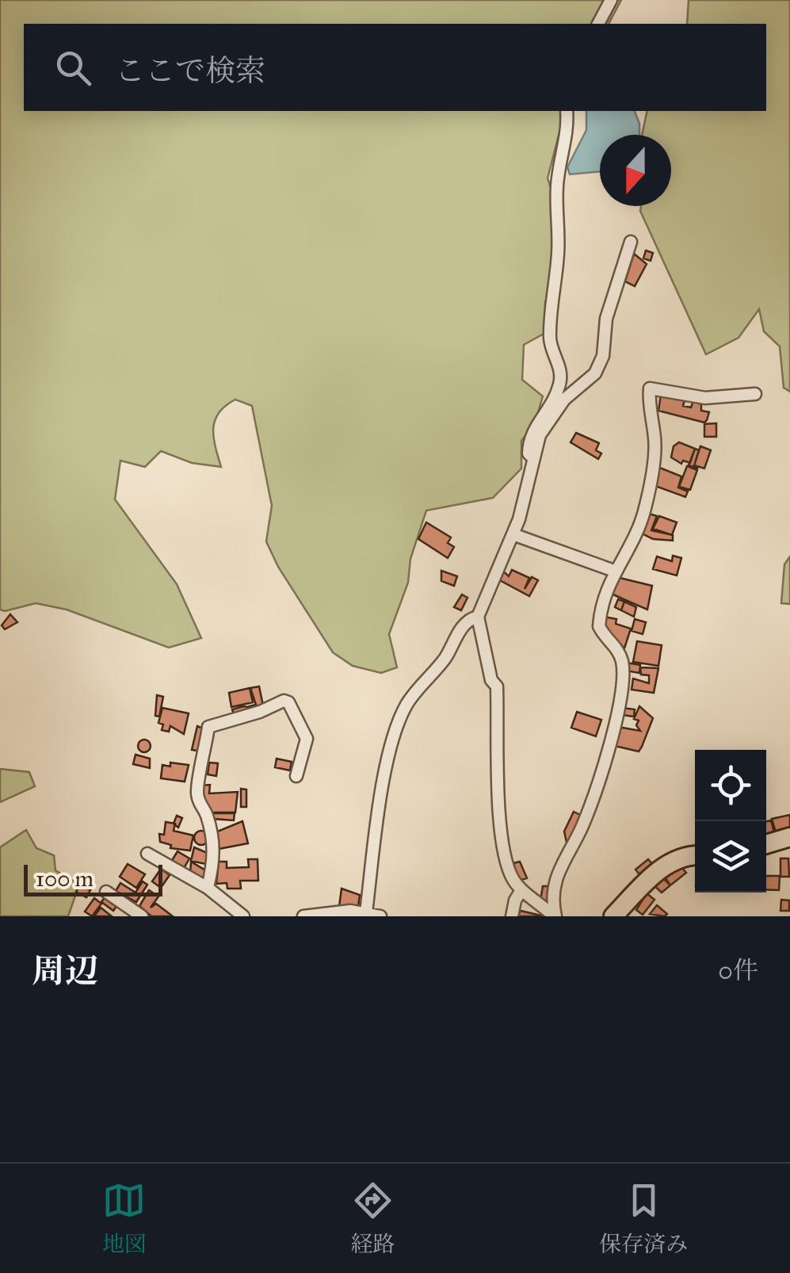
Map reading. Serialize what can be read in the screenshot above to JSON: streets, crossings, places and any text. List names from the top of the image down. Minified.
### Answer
{"scale_bar":"100 m","north":"bottom","page":{"search":"ここで検索","scale":"100 m","heading":["周辺","0件"],"nav":["地図","経路","保存済み"]}}
